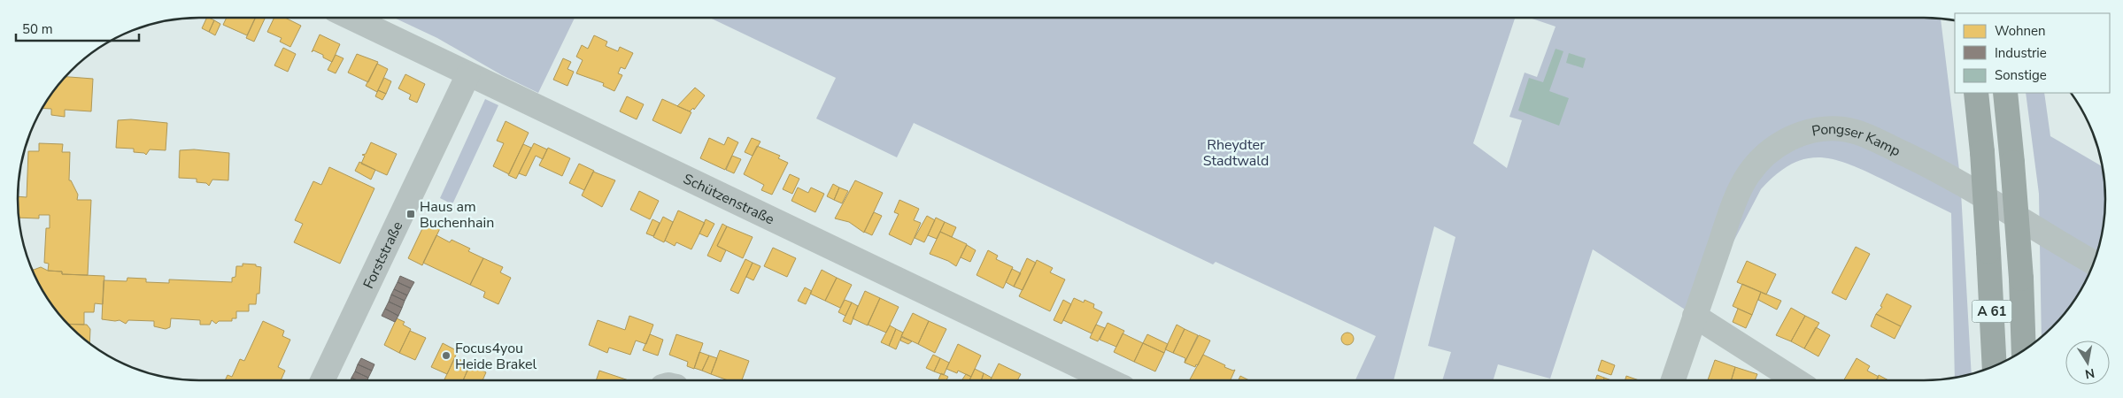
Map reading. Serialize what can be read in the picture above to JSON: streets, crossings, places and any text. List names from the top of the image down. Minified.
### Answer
{"streets":{"highway":["A 61"],"street":["Pongser Kamp","Schützenstraße","Forststraße"]},"crossings":[["Schützenstraße","Forststraße"]],"parks":["Rheydter Stadtwald"],"places":{"transit":["Haus am Buchenhain"],"other":["Focus4you Heide Brakel"]},"legend":["Wohnen","Industrie","Sonstige"],"scale_bar":"50 m","north":"bottom"}
